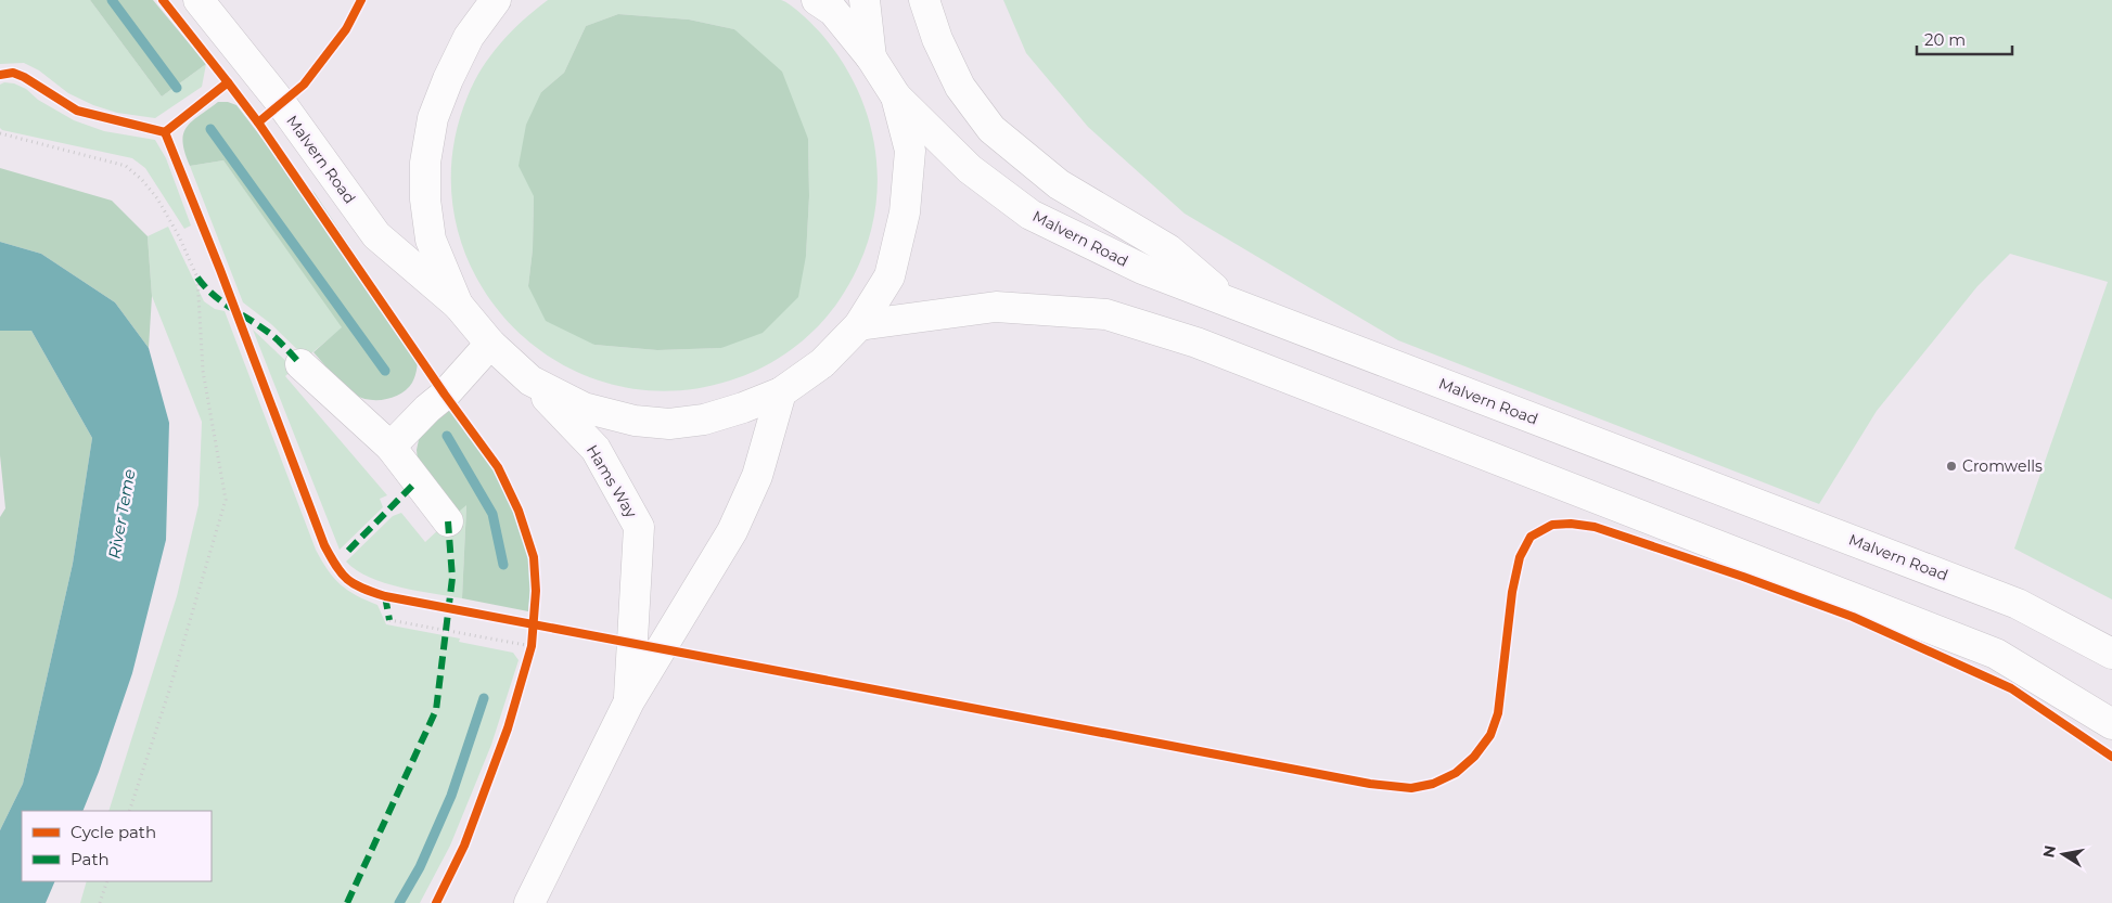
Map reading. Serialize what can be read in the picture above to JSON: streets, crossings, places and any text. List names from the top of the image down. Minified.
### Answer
{"streets":{"main road":["Malvern Road","Hams Way"]},"water":["River Teme"],"places":["Cromwells"],"legend":["Cycle path","Path"],"scale_bar":"20 m","north":"left"}
